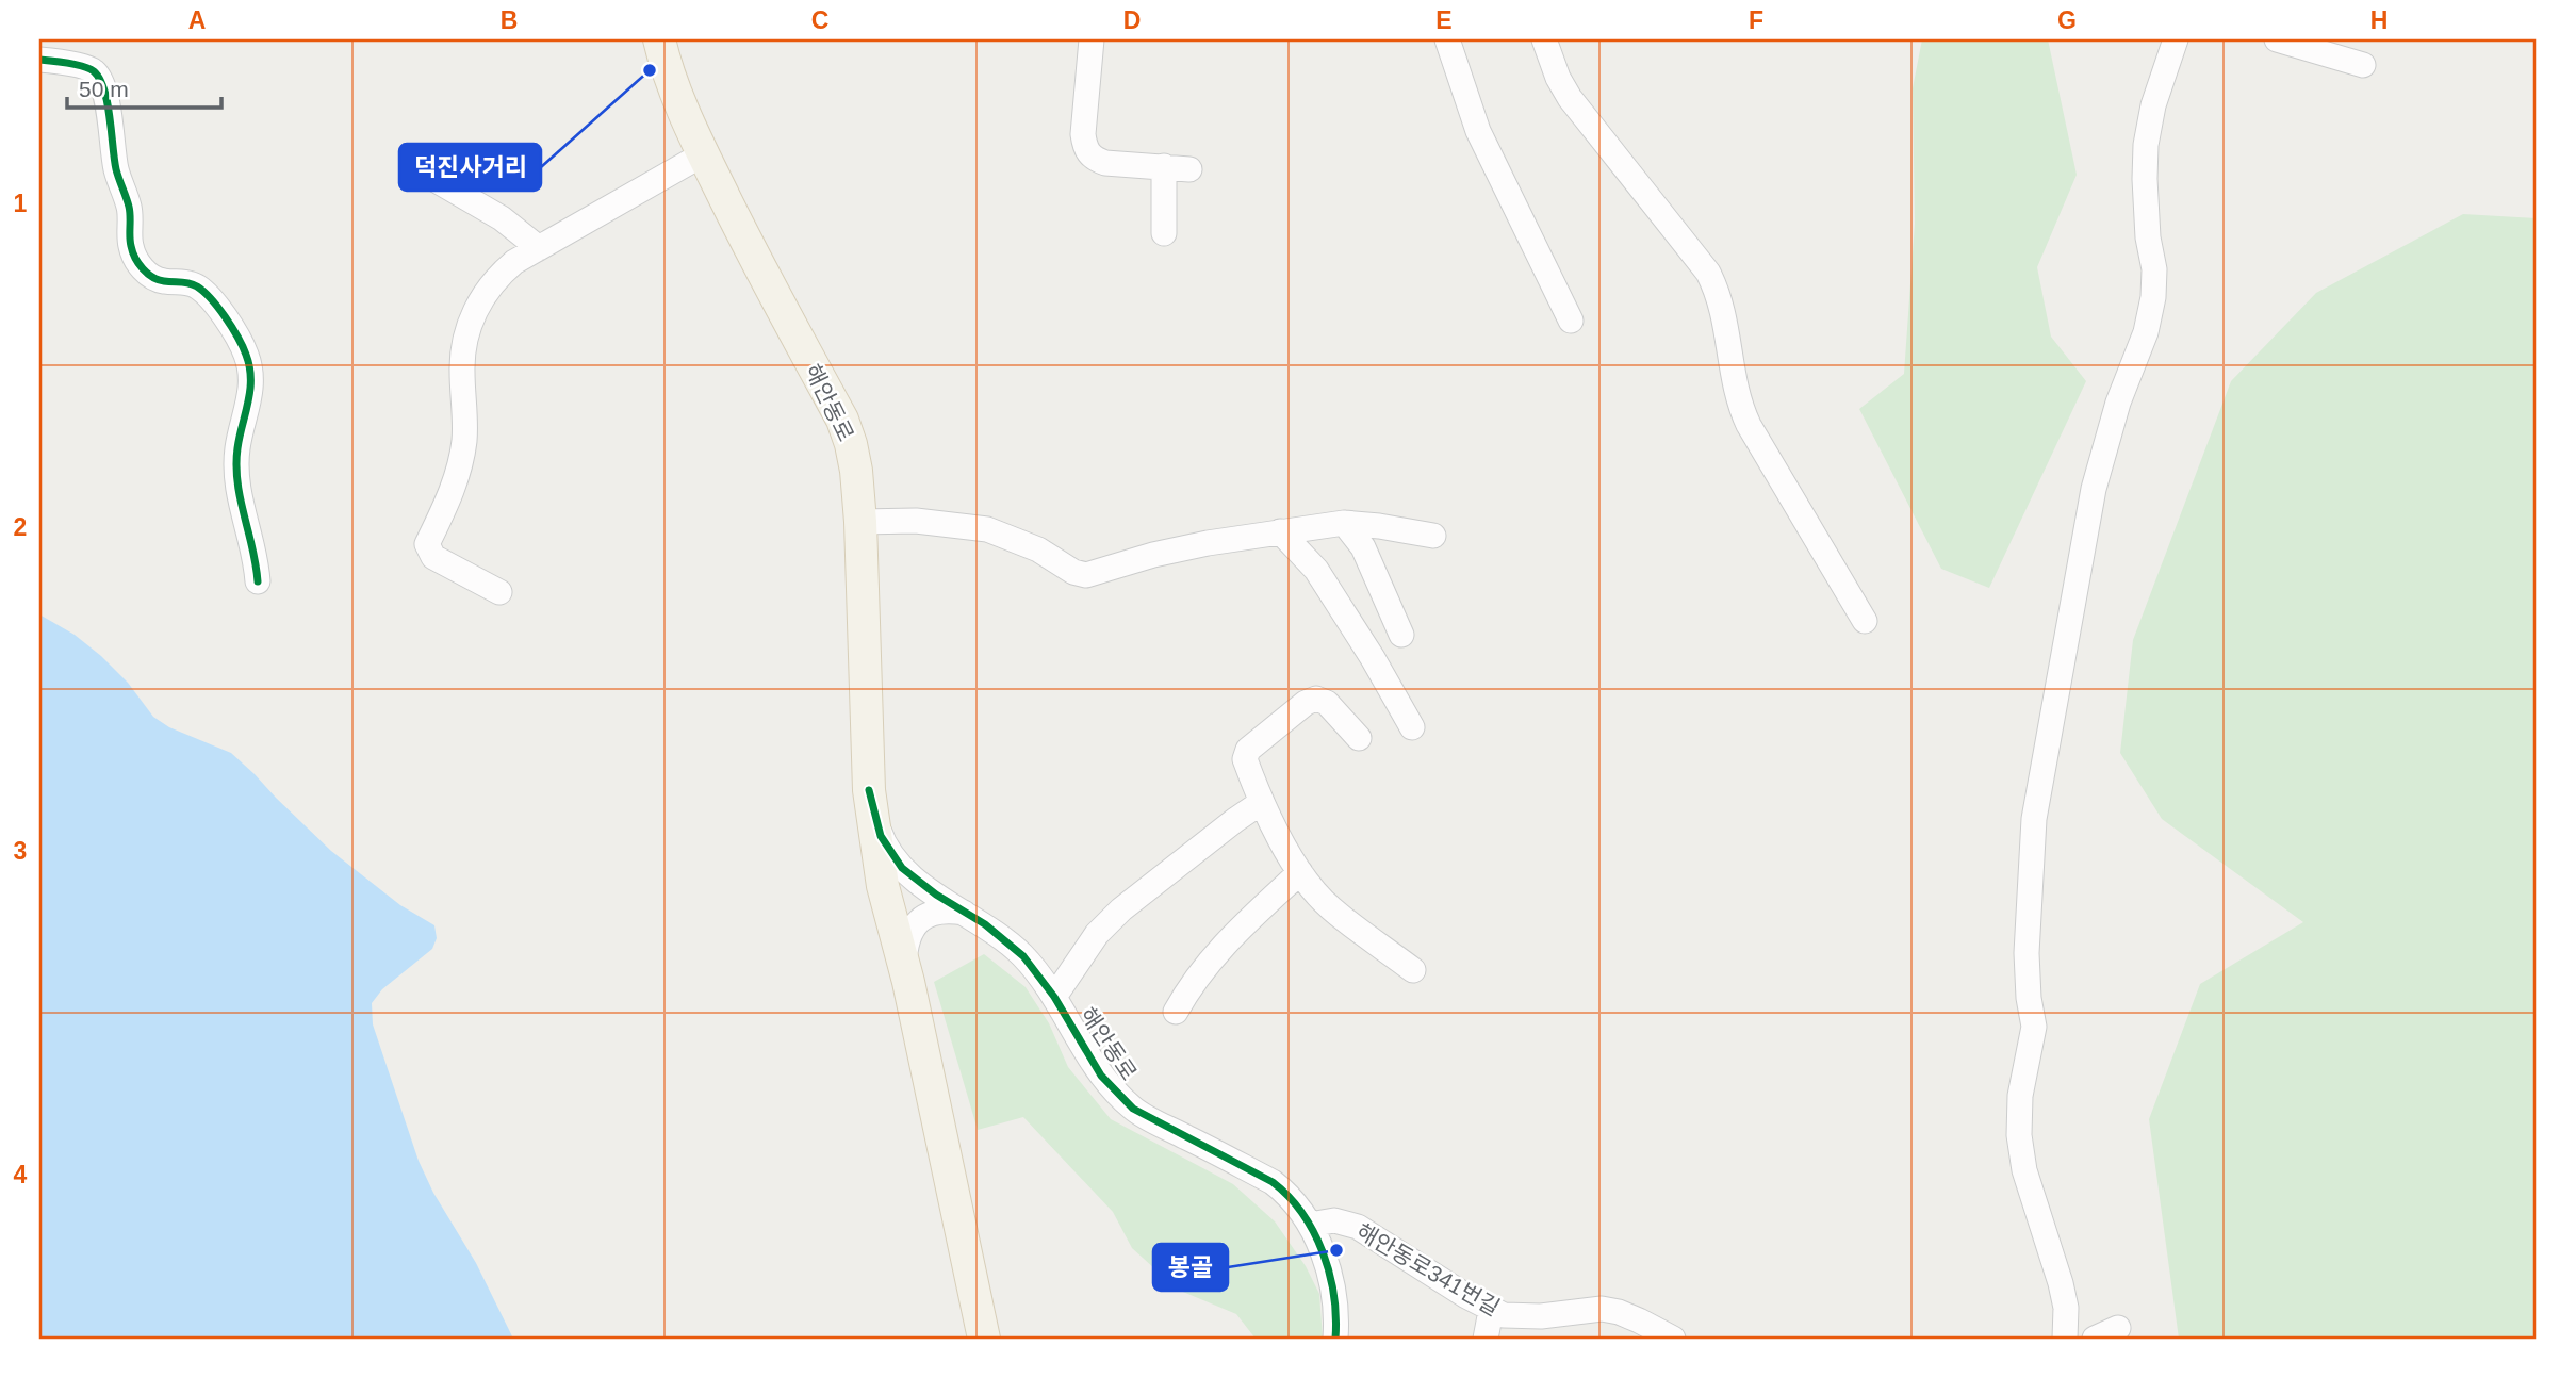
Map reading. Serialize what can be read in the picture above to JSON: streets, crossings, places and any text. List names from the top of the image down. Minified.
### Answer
{"streets":{"main road":["해안동로"],"street":["해안동로341번길"]},"crossings":[["해안동로","해안동로341번길"]],"places":["덕진사거리","봉골"],"scale_bar":"50 m","grid":{"columns":["A","B","C","D","E","F","G","H"],"rows":["1","2","3","4"]}}
